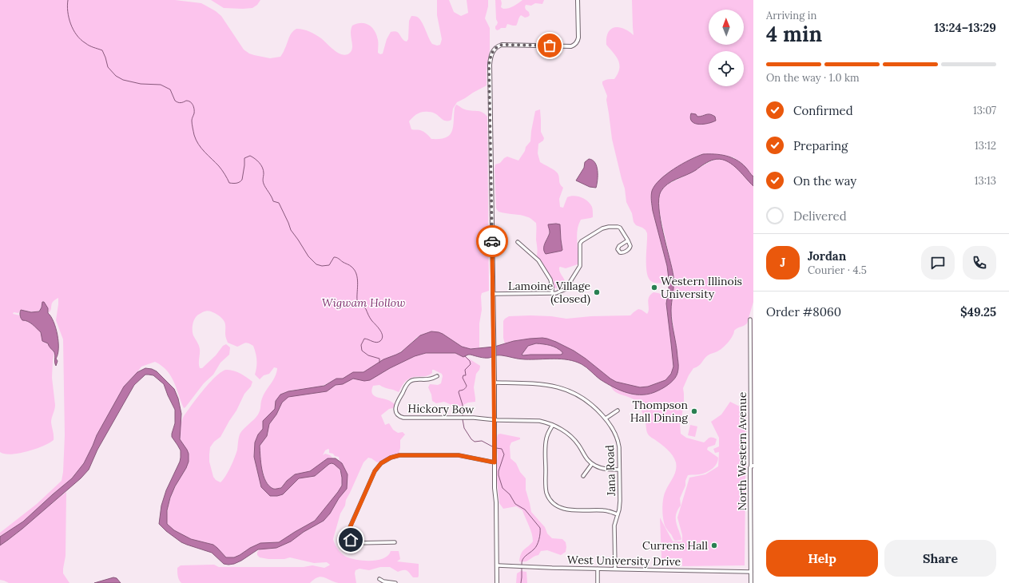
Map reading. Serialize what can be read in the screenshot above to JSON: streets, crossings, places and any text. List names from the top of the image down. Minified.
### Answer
{"streets":{"street":["Hickory Bow","North Western Avenue","Jana Road","West University Drive"]},"crossings":[["North Western Avenue","West University Drive"],["Jana Road","West University Drive"]],"parks":["Wigwam Hollow"],"places":["Western Illinois University","Lamoine Village (closed)","Thompson Hall Dining","Currens Hall"],"north":"top","page":{"heading":["4 min","Arriving in","13:24–13:29"],"panel":["Jordan","Courier · 4.5","Order #8060","$49.25"],"bar":"On the way · 1.0 km","list":[["Confirmed","13:07"],["Preparing","13:12"],["On the way","13:13"],"Delivered"],"round":"J","buttons":["Help","Share"]}}
